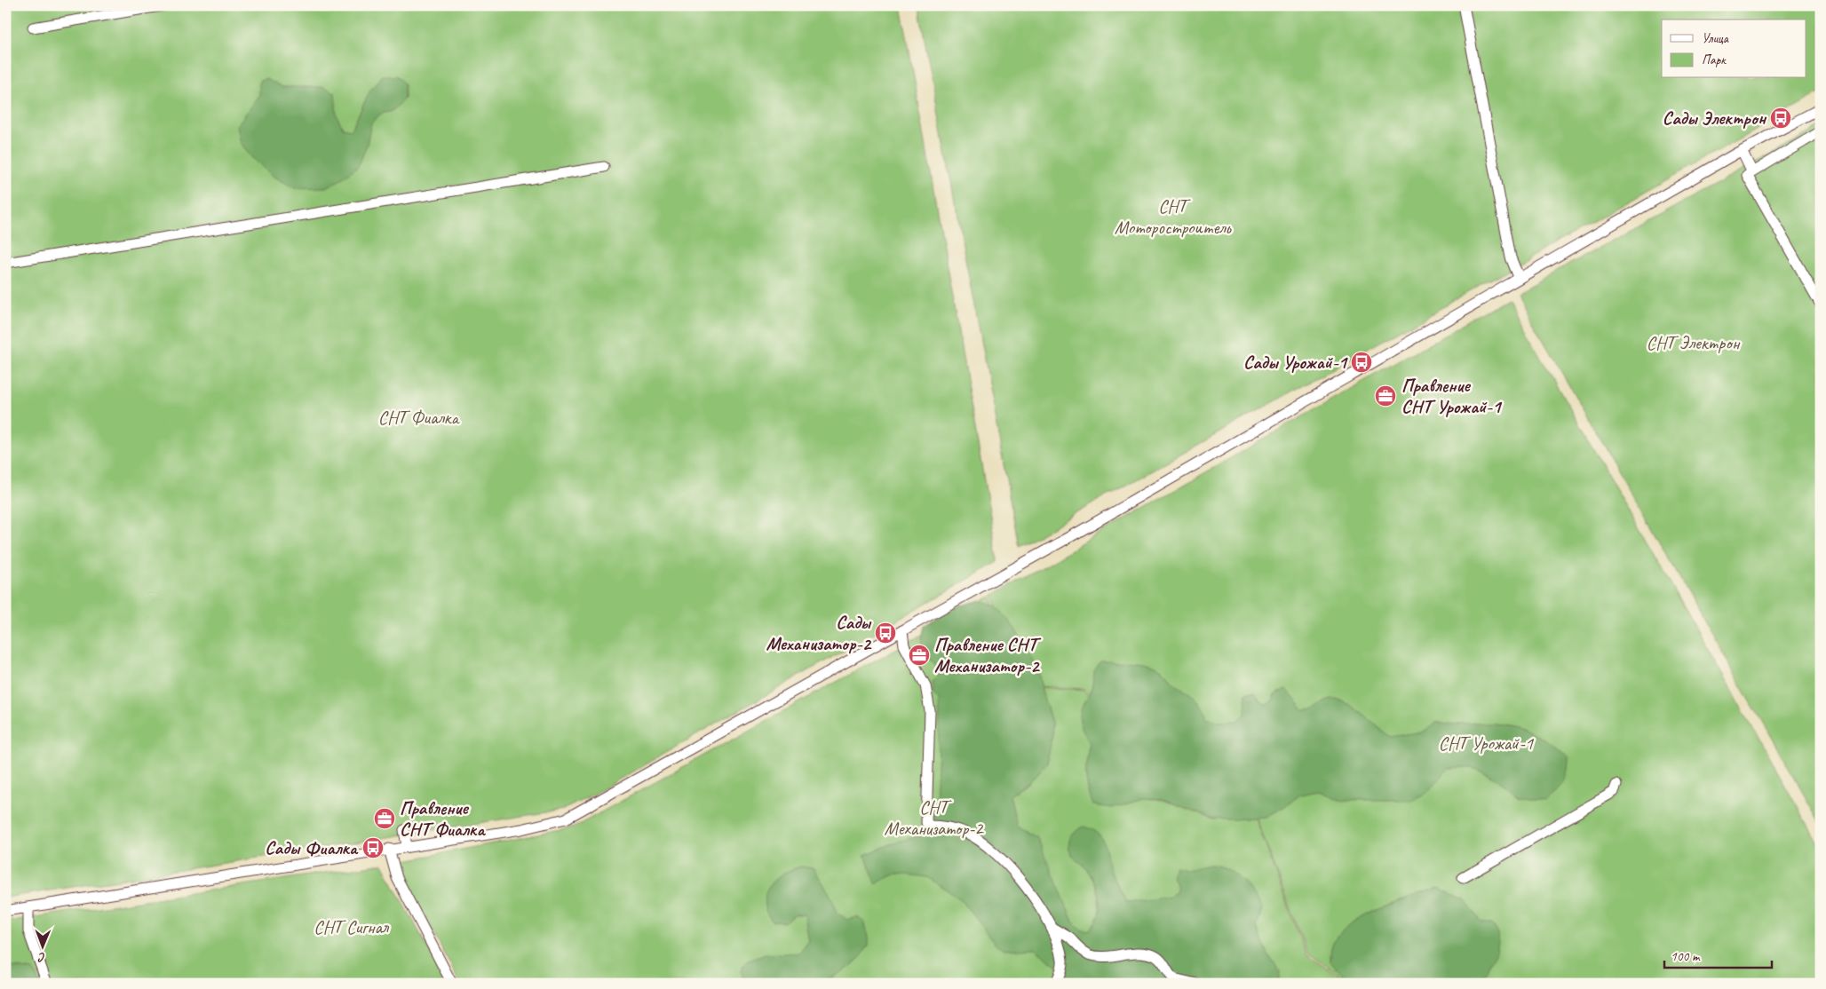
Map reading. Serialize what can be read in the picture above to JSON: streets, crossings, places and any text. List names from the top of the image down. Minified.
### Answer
{"parks":["СНТ Моторостроитель","СНТ Электрон","СНТ Фиалка","СНТ Урожай-1","СНТ Механизатор-2","СНТ Сигнал"],"places":{"bus stop":["Сады Электрон","Сады Урожай-1","Сады Механизатор-2","Сады Фиалка"],"office":["Правление СНТ Урожай-1","Правление СНТ Механизатор-2","Правление СНТ Фиалка"]},"legend":["Улица","Парк"],"scale_bar":"100 m","north":"bottom"}
